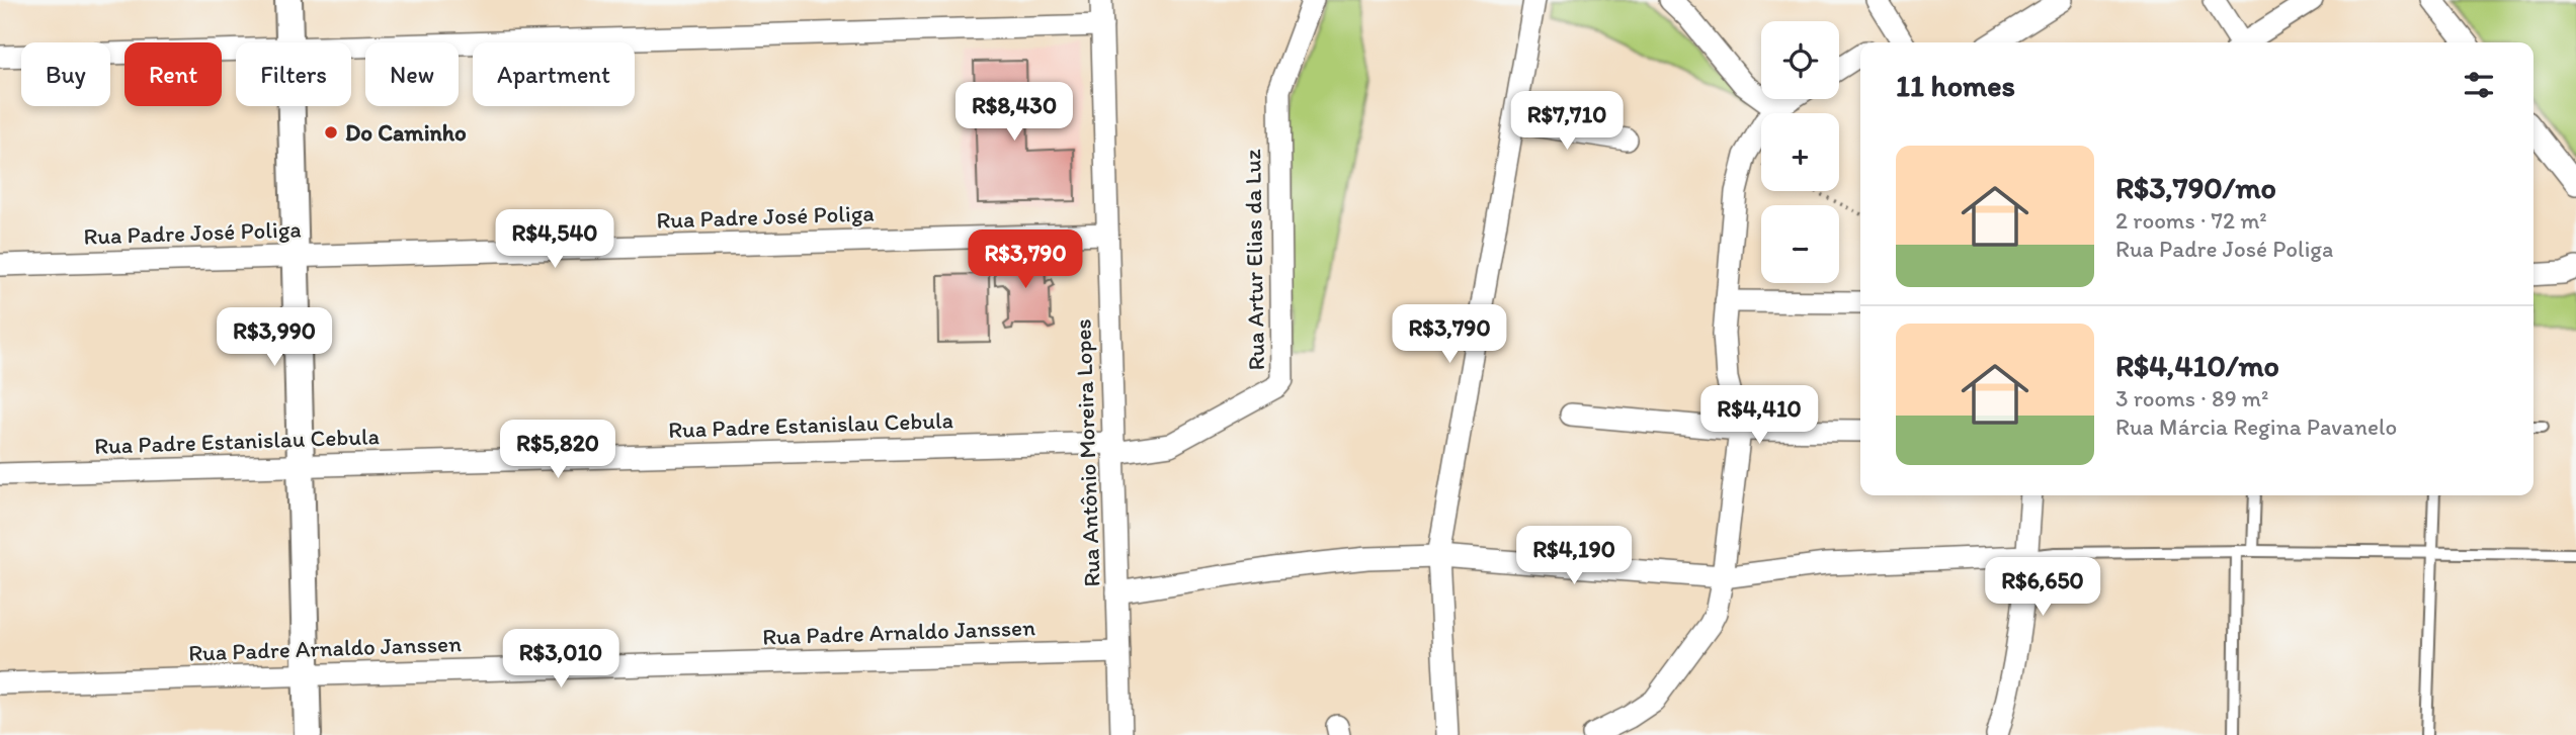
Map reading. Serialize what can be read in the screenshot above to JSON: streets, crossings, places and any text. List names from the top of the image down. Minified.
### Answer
{"streets":{"street":["Rua Padre José Poliga","Rua Artur Elias da Luz","Rua Padre Estanislau Cebula","Rua Antônio Moreira Lopes","Rua Padre Arnaldo Janssen"]},"crossings":[["Rua Padre José Poliga","Rua Antônio Moreira Lopes"],["Rua Artur Elias da Luz","Rua Padre Estanislau Cebula"],["Rua Artur Elias da Luz","Rua Antônio Moreira Lopes"],["Rua Padre Estanislau Cebula","Rua Antônio Moreira Lopes"],["Rua Antônio Moreira Lopes","Rua Padre Arnaldo Janssen"]],"places":["Do Caminho"],"page":{"map_buttons":["+","−"],"chip":["Buy","Rent","Filters","New","Apartment"],"heading":"11 homes","price":["R$8,430","R$7,710","R$4,540","R$3,790","R$3,790","R$3,990","R$4,410","R$5,820","R$4,190","R$6,650","R$3,010"],"list":[{"name":"R$3,790/mo","note":"2 rooms · 72 m² · Rua Padre José Poliga"},{"name":"R$4,410/mo","note":"3 rooms · 89 m² · Rua Márcia Regina Pavanelo"}]}}
